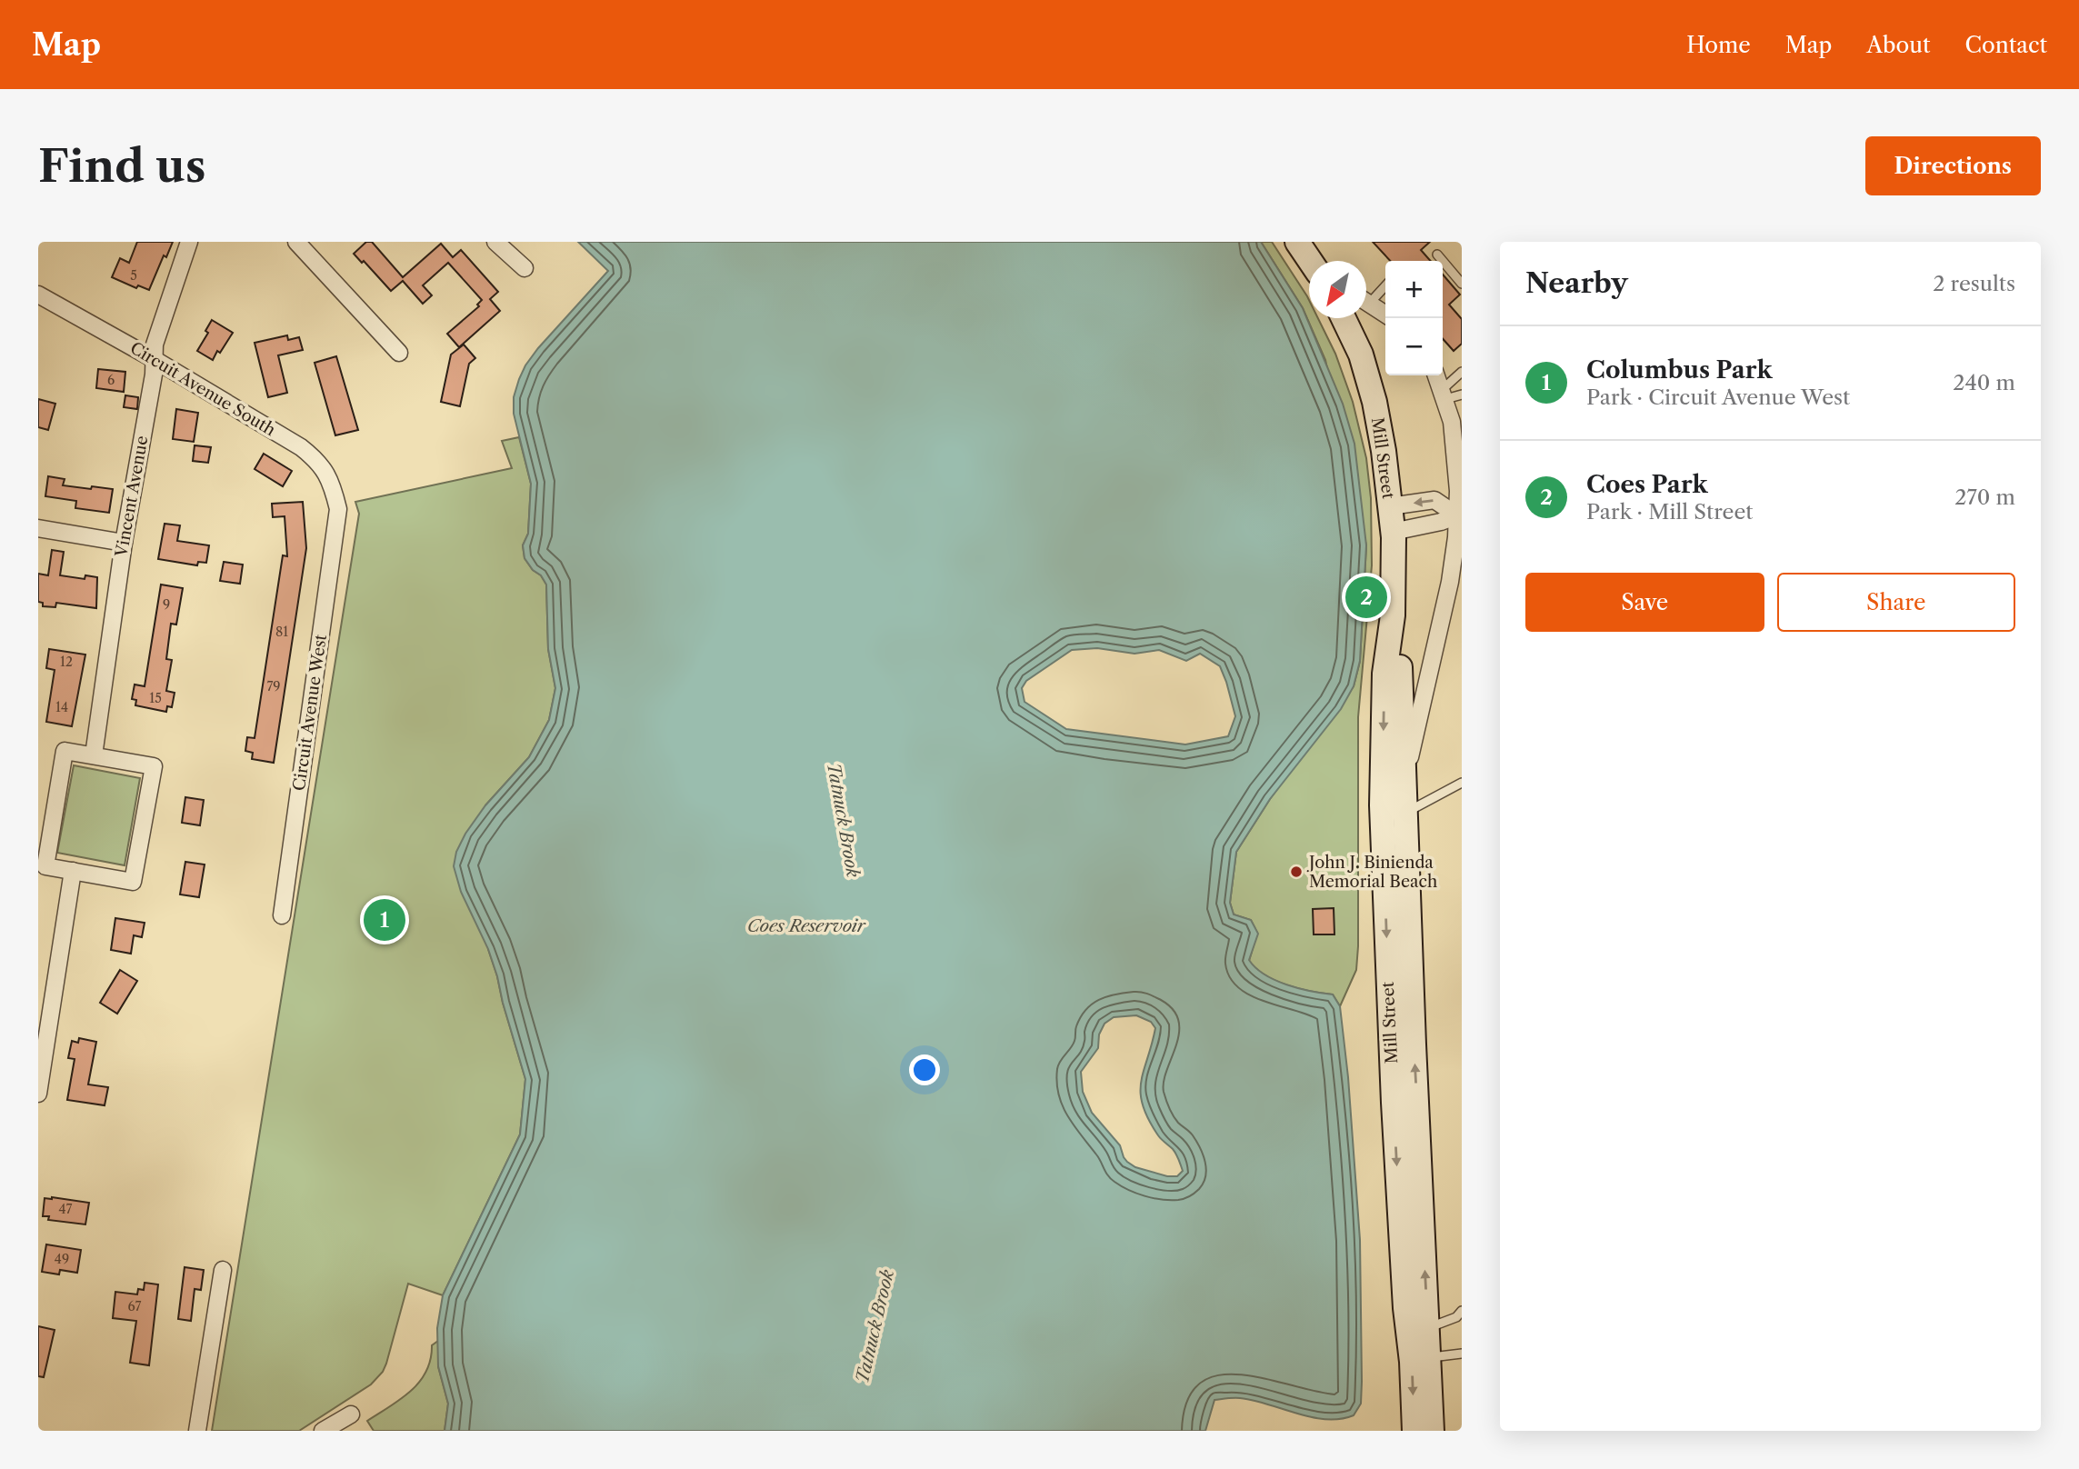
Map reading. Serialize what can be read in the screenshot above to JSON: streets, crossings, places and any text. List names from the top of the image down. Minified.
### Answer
{"streets":{"main road":["Mill Street"],"street":["Circuit Avenue South","Vincent Avenue","Circuit Avenue West"]},"crossings":[["Circuit Avenue South","Vincent Avenue"],["Circuit Avenue South","Circuit Avenue West"]],"water":["Tatnuck Brook","Coes Reservoir"],"places":["John J. Binienda Memorial Beach"],"house_numbers":["5","6","9","81","12","79","15","14","47","49","67"],"north":"bottom left","page":{"header":"Map","nav":["Home","Map","About","Contact"],"buttons":["Directions",["Save","Share"]],"title":"Find us","heading":["Nearby","2 results"],"map_buttons":["+","−"],"list":[{"mark":"1","name":"Columbus Park","note":"Park · Circuit Avenue West","value":"240 m"},{"mark":"2","name":"Coes Park","note":"Park · Mill Street","value":"270 m"}],"pins":["2","1"]}}
